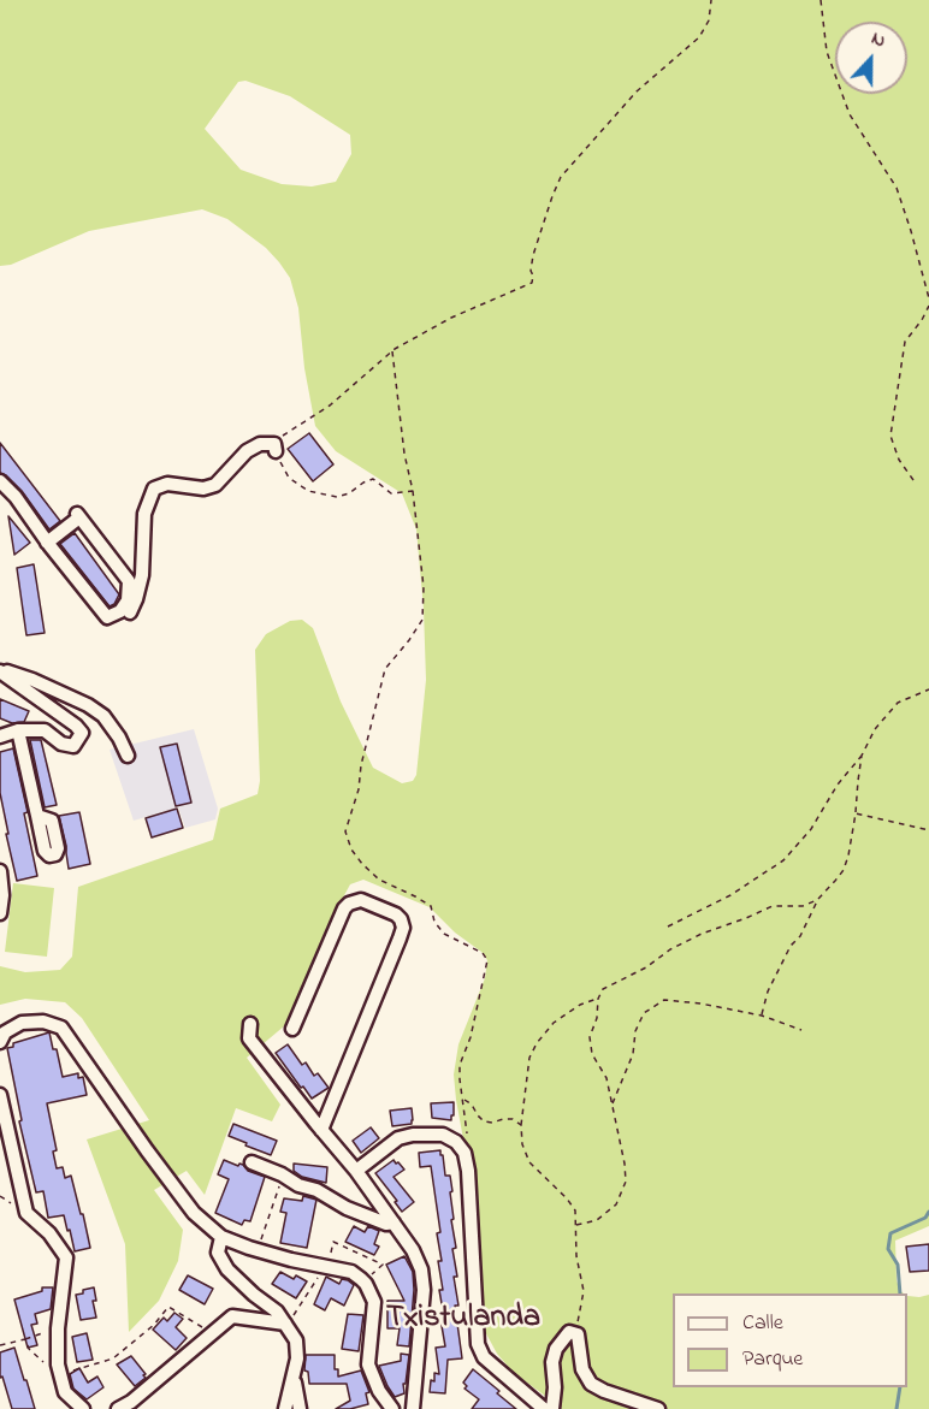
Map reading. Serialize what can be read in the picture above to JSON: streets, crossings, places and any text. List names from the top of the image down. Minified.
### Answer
{"districts":["Txistulanda"],"legend":["Calle","Parque"],"north":"top"}
